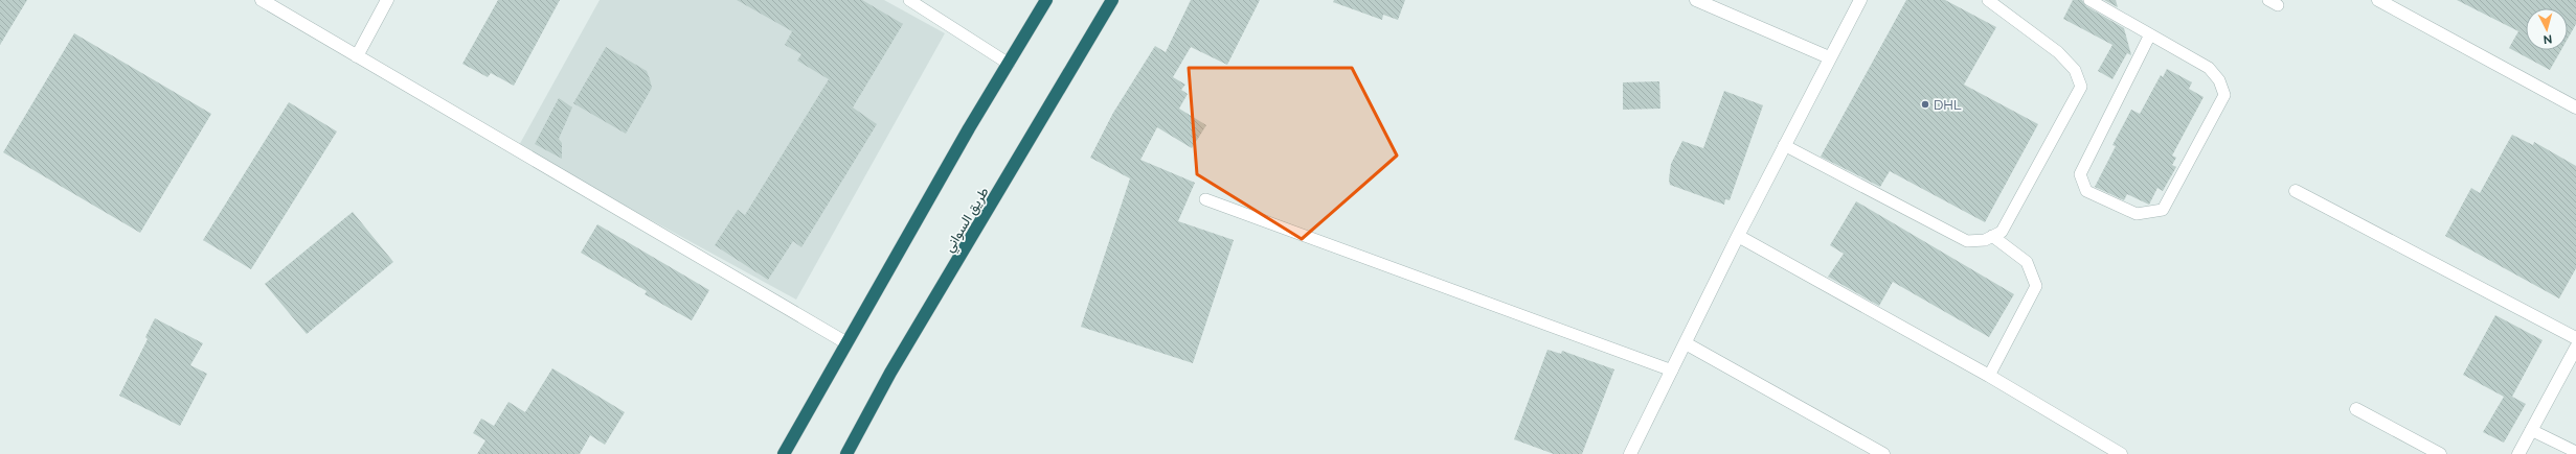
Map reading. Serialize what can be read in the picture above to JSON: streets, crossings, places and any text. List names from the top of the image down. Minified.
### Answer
{"streets":{"highway":["طريق السواني"]},"places":["DHL"],"north":"bottom"}
